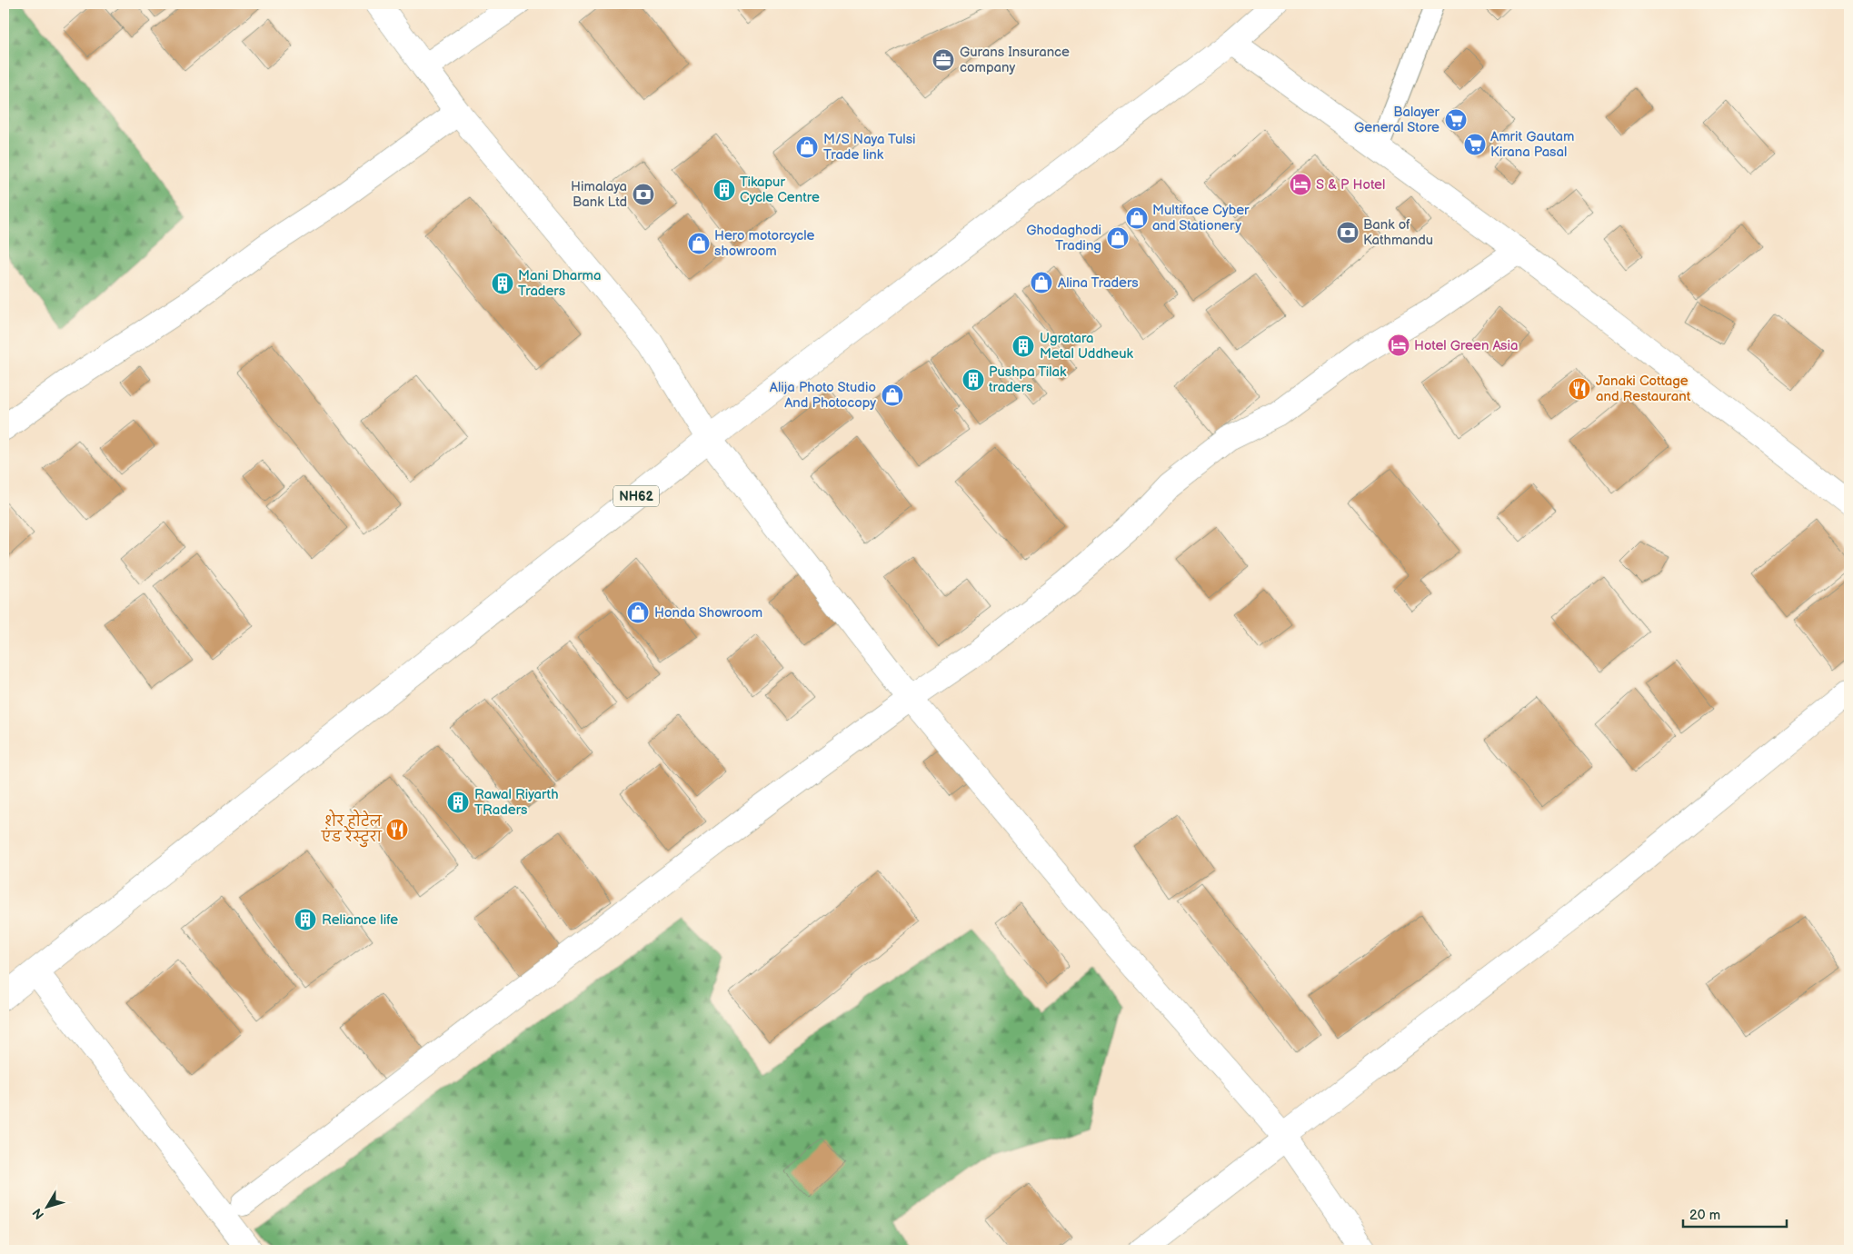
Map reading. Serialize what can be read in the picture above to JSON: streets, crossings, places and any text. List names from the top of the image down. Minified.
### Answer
{"streets":{"street":["NH62"]},"places":{"office":["Gurans Insurance company"],"supermarket":["Balayer General Store","Amrit Gautam Kirana Pasal"],"shop":["M/S Naya Tulsi Trade link","Multiface Cyber and Stationery","Ghodaghodi Trading","Hero motorcycle showroom","Alina Traders","Alija Photo Studio And Photocopy","Honda Showroom"],"hotel":["S & P Hotel","Hotel Green Asia"],"building":["Tikapur Cycle Centre","Mani Dharma Traders","Ugratara Metal Uddheuk","Pushpa Tilak traders","Rawal Riyarth TRaders","Reliance life"],"bank":["Himalaya Bank Ltd","Bank of Kathmandu"],"restaurant":["Janaki Cottage and Restaurant","शेर होटेल एंड रेस्टुरा"]},"scale_bar":"20 m","north":"bottom left"}
